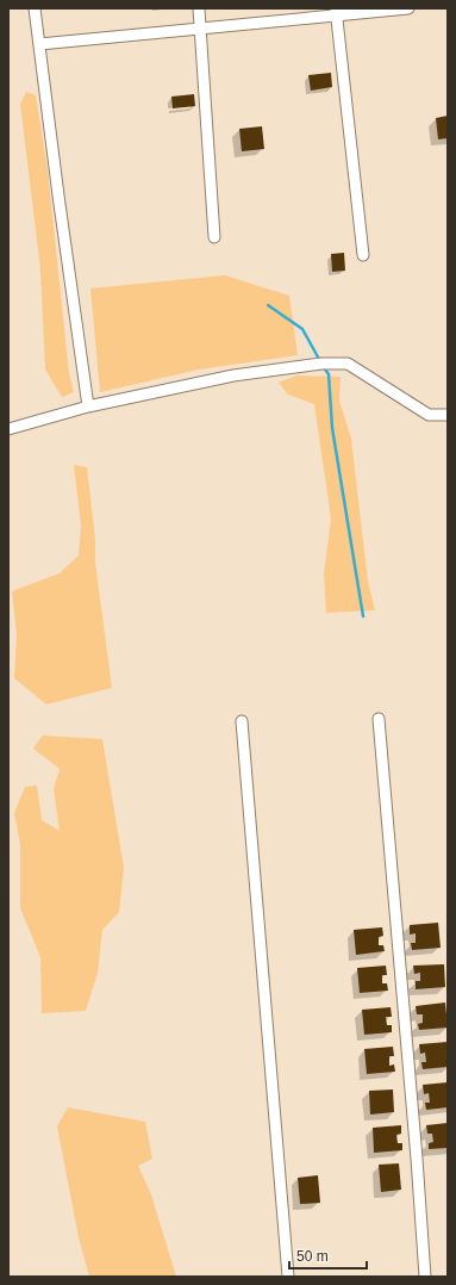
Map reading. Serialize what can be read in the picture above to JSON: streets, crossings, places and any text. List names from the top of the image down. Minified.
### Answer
{"scale_bar":"50 m"}
